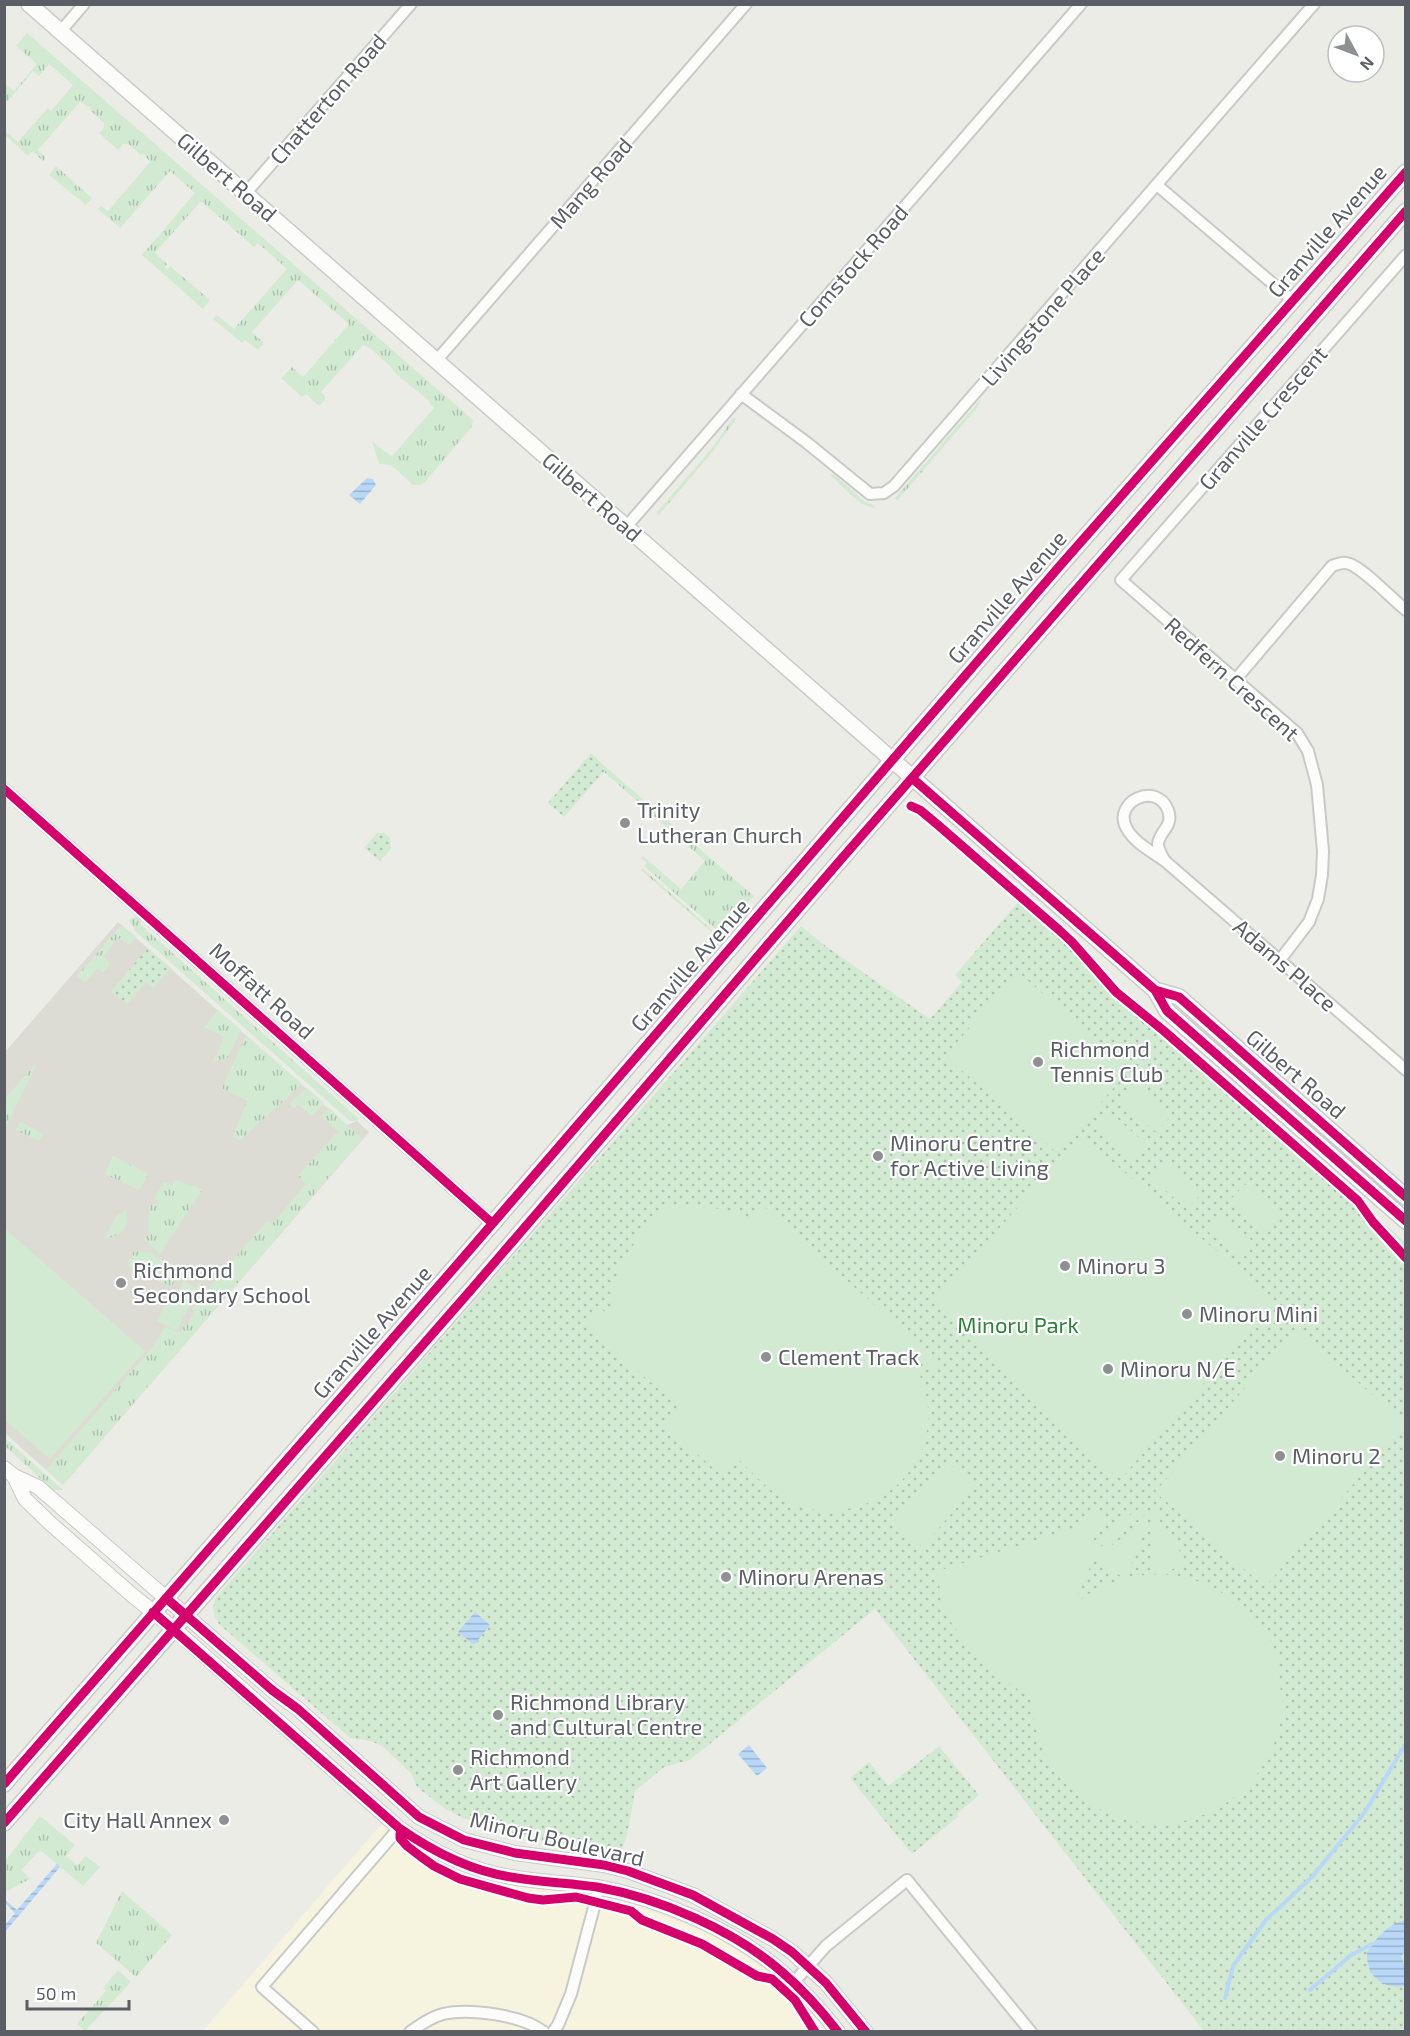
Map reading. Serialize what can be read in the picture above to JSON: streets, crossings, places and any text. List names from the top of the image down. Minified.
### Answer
{"streets":{"main road":["Gilbert Road","Granville Avenue"],"street":["Chatterton Road","Mang Road","Comstock Road","Livingstone Place","Granville Crescent","Redfern Crescent","Adams Place","Moffatt Road","Minoru Boulevard"]},"crossings":[["Chatterton Road","Gilbert Road"],["Gilbert Road","Mang Road"],["Gilbert Road","Granville Avenue"],["Gilbert Road","Comstock Road"],["Granville Avenue","Moffatt Road"],["Granville Avenue","Minoru Boulevard"],["Comstock Road","Livingstone Place"],["Granville Crescent","Redfern Crescent"],["Redfern Crescent","Adams Place"]],"parks":["Minoru Park"],"places":["Trinity Lutheran Church","Richmond Tennis Club","Minoru Centre for Active Living","Minoru 3","Richmond Secondary School","Minoru Mini","Clement Track","Minoru N/E","Minoru 2","Minoru Arenas","Richmond Library and Cultural Centre","Richmond Art Gallery","City Hall Annex"],"scale_bar":"50 m","north":"bottom right"}
